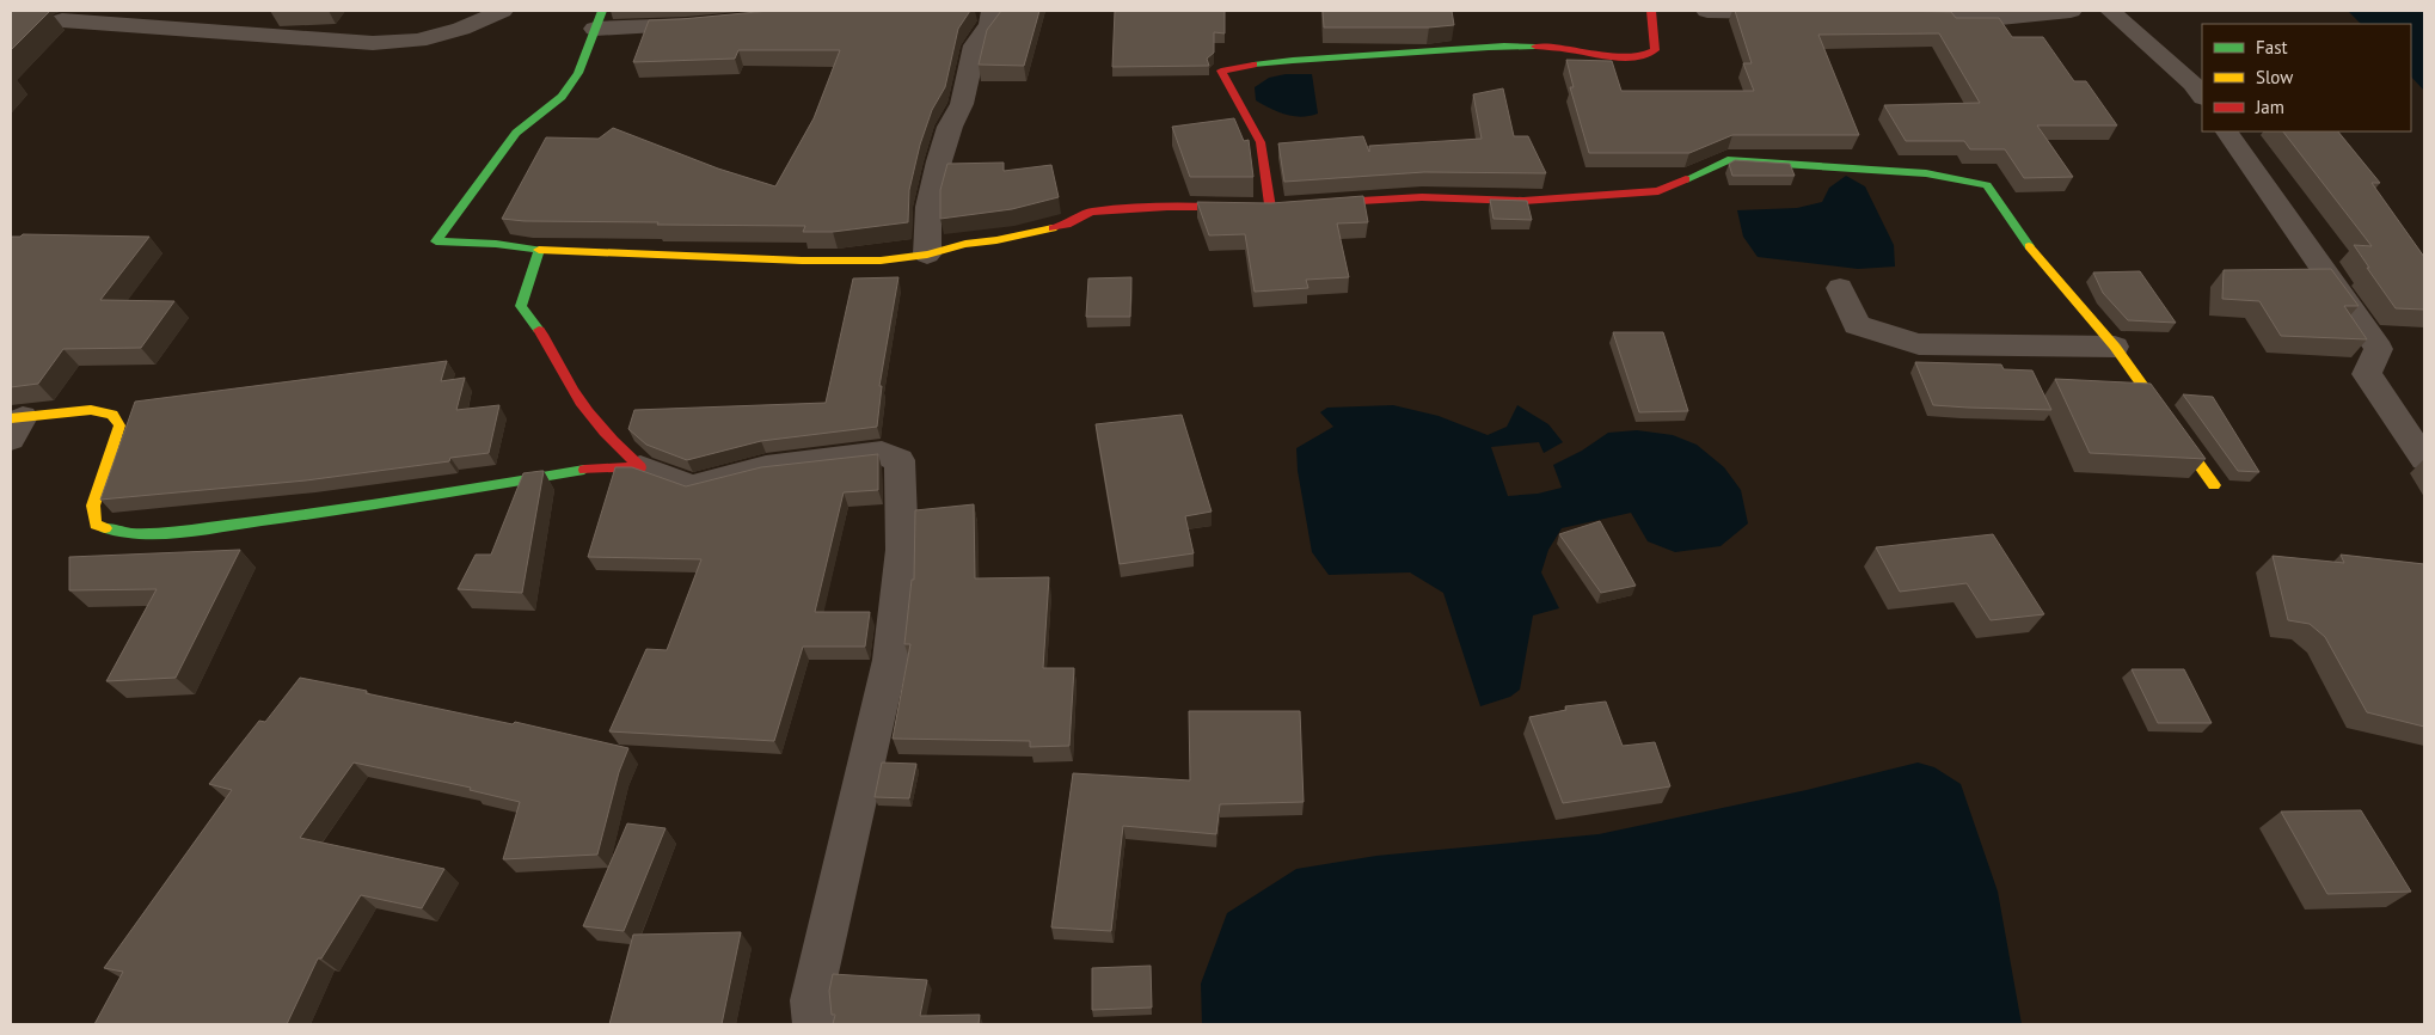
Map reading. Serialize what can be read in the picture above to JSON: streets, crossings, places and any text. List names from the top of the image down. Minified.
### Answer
{"legend":["Fast","Slow","Jam"]}
